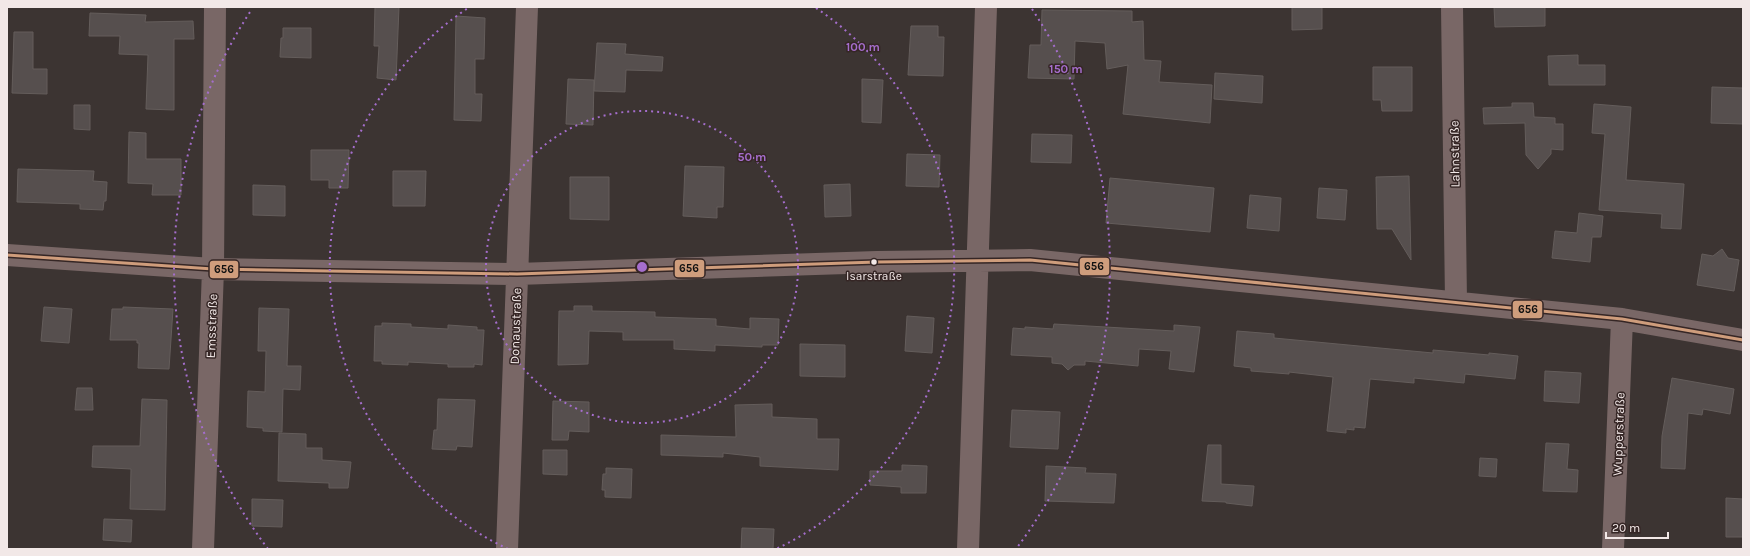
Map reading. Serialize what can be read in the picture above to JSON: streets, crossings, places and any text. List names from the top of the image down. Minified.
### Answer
{"streets":{"street":["Lahnstraße","Emsstraße","Donaustraße","Wupperstraße"]},"places":["Isarstraße"],"lines":["transit line 656"],"scale_bar":"20 m","rings":["100 m","150 m","50 m"]}
